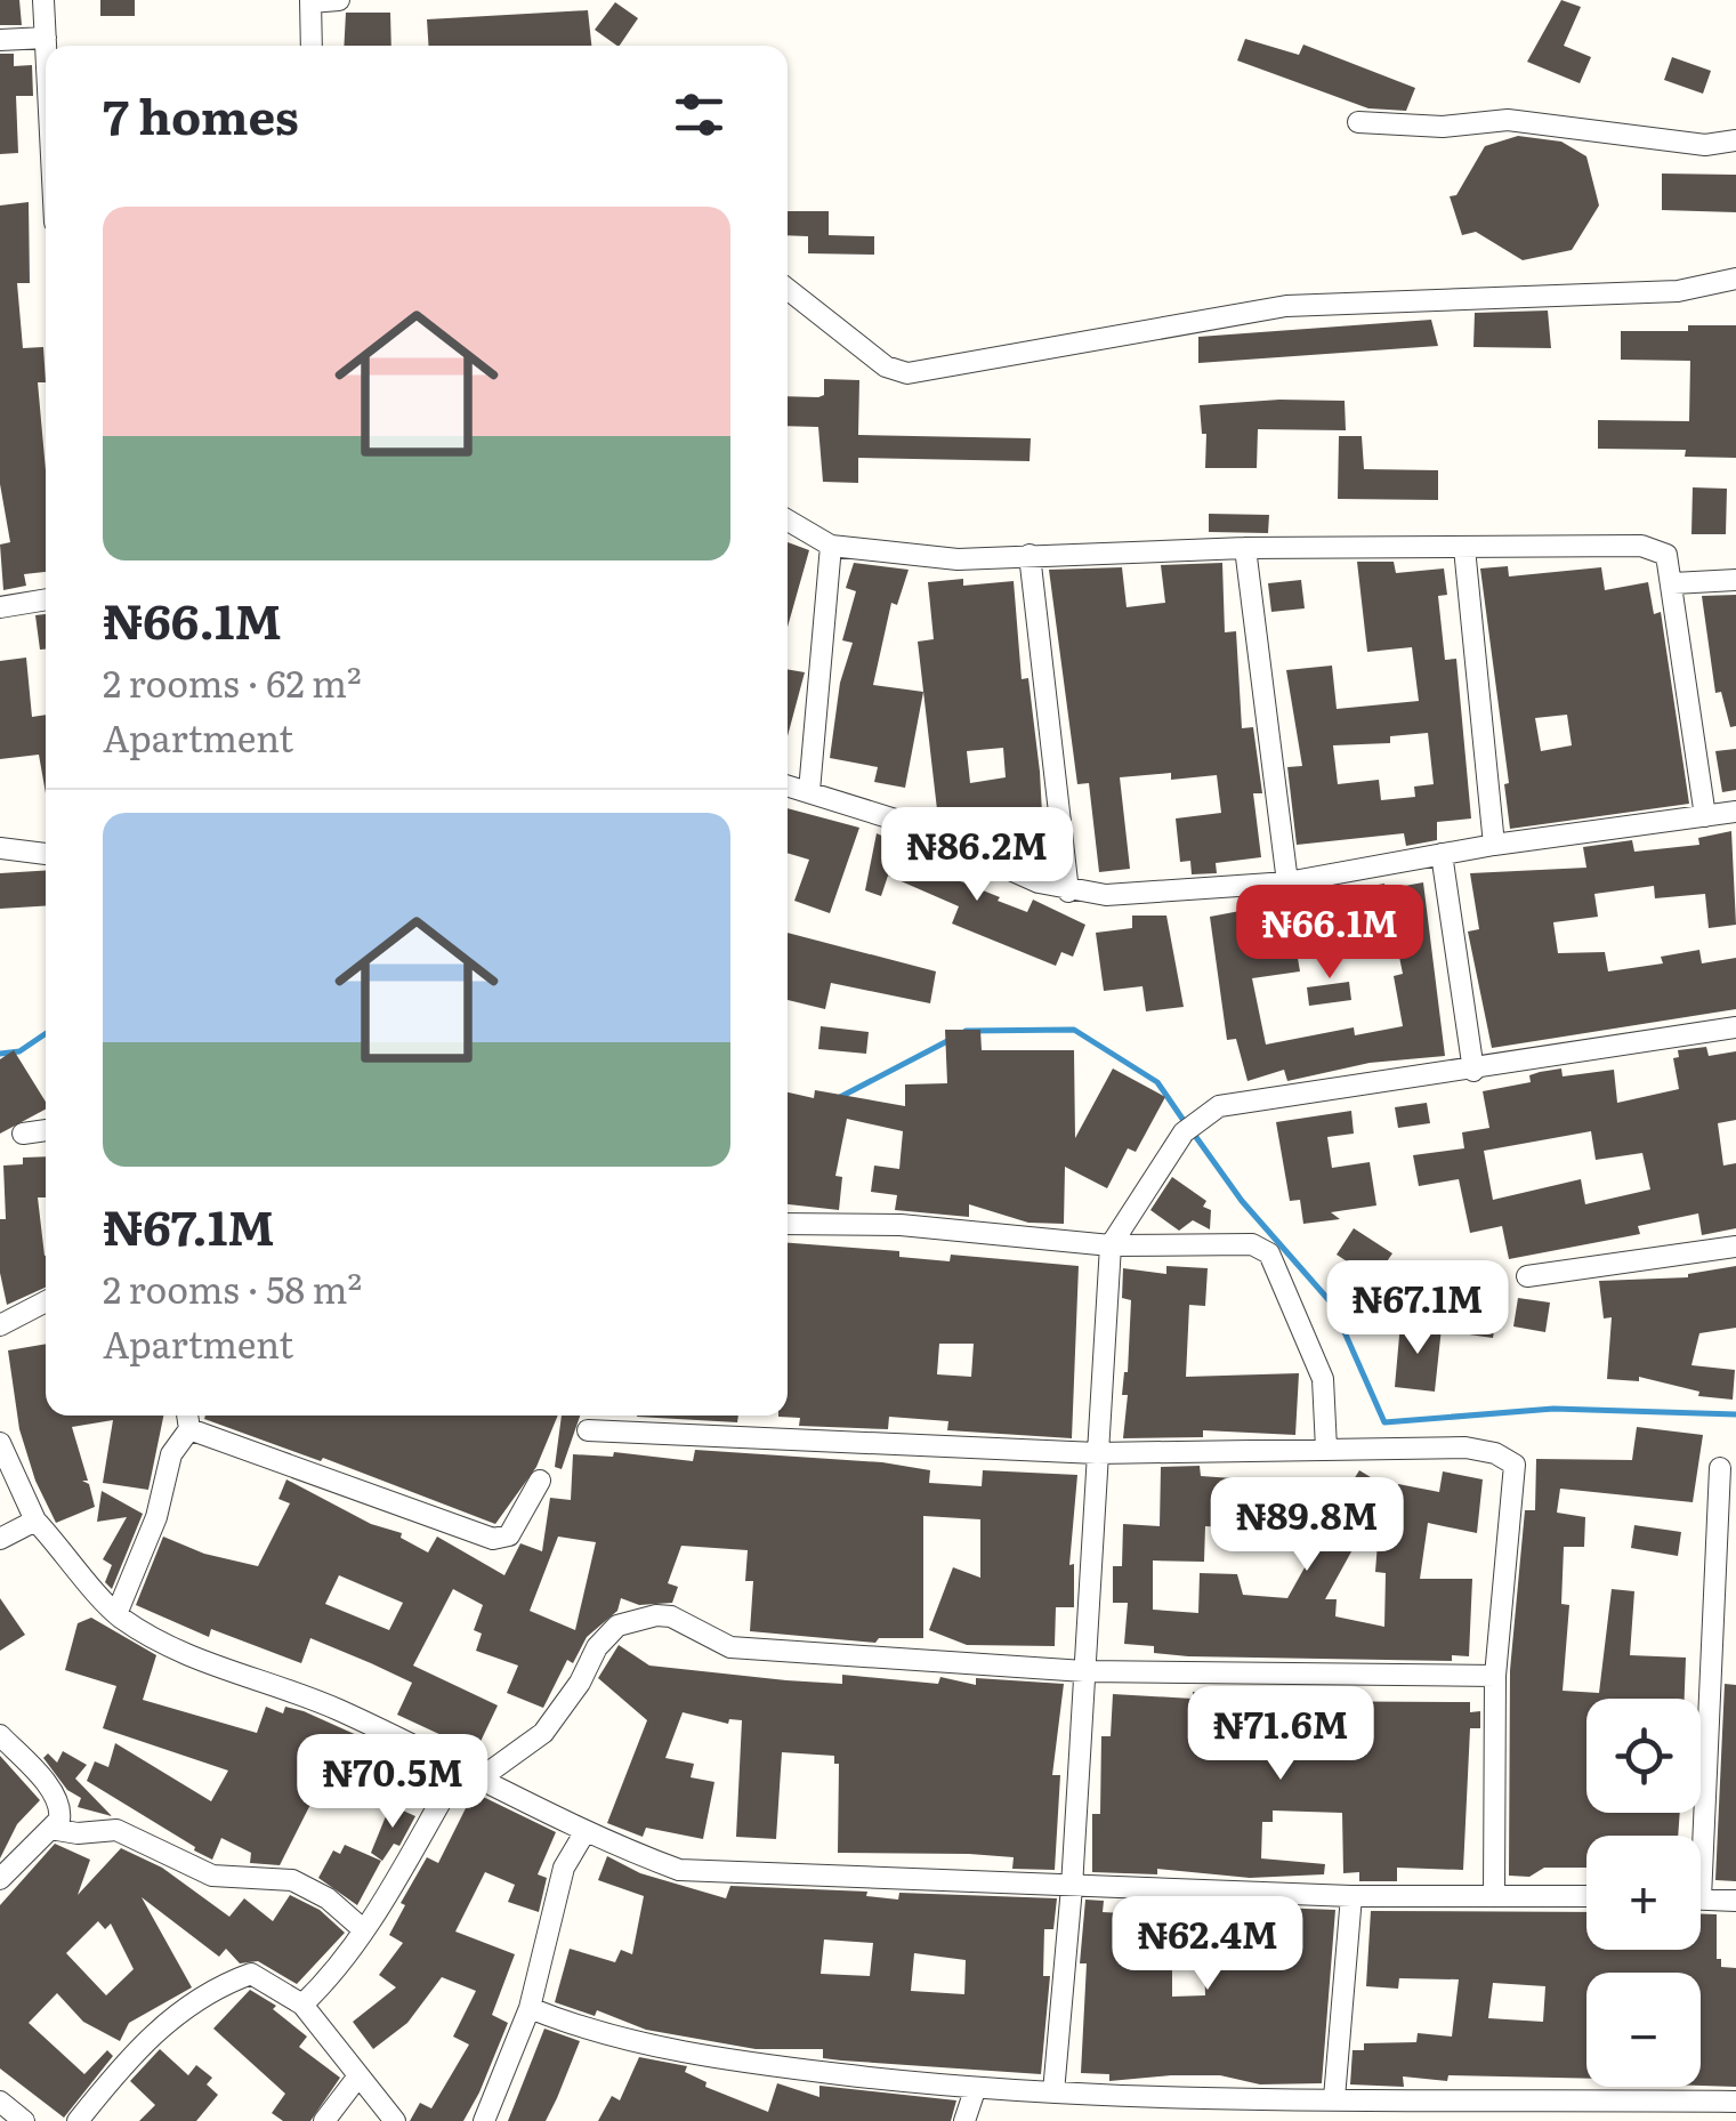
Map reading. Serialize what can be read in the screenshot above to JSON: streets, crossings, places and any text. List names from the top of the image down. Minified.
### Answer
{"page":{"heading":"7 homes","list":[{"name":"₦66.1M","note":"2 rooms · 62 m² · Apartment"},{"name":"₦67.1M","note":"2 rooms · 58 m² · Apartment"}],"price":["₦86.2M","₦66.1M","₦67.1M","₦89.8M","₦71.6M","₦70.5M","₦62.4M"],"map_buttons":["+","−"]}}
